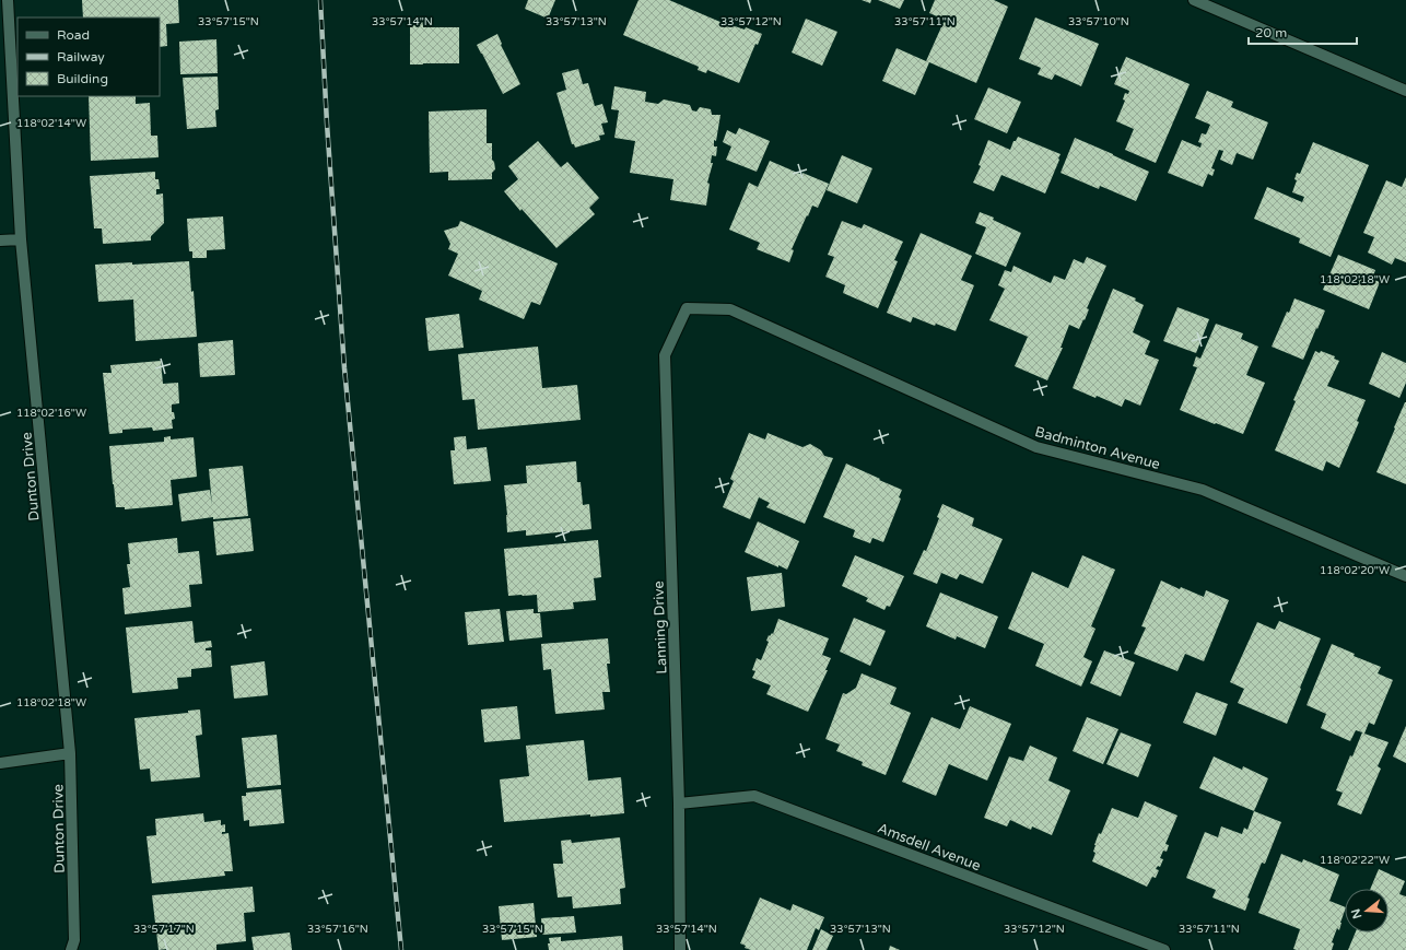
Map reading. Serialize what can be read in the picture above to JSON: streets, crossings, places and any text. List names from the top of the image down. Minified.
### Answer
{"streets":{"street":["Badminton Avenue","Dunton Drive","Lanning Drive","Amsdell Avenue"]},"crossings":[["Badminton Avenue","Lanning Drive"],["Lanning Drive","Amsdell Avenue"]],"legend":["Road","Railway","Building"],"scale_bar":"20 m","north":"left","coordinates":["33°57'15\"N","33°57'14\"N","33°57'13\"N","33°57'12\"N","33°57'11\"N","33°57'10\"N","118°02'14\"W","118°02'18\"W","118°02'16\"W","118°02'20\"W","118°02'22\"W","33°57'17\"N","33°57'16\"N"]}
